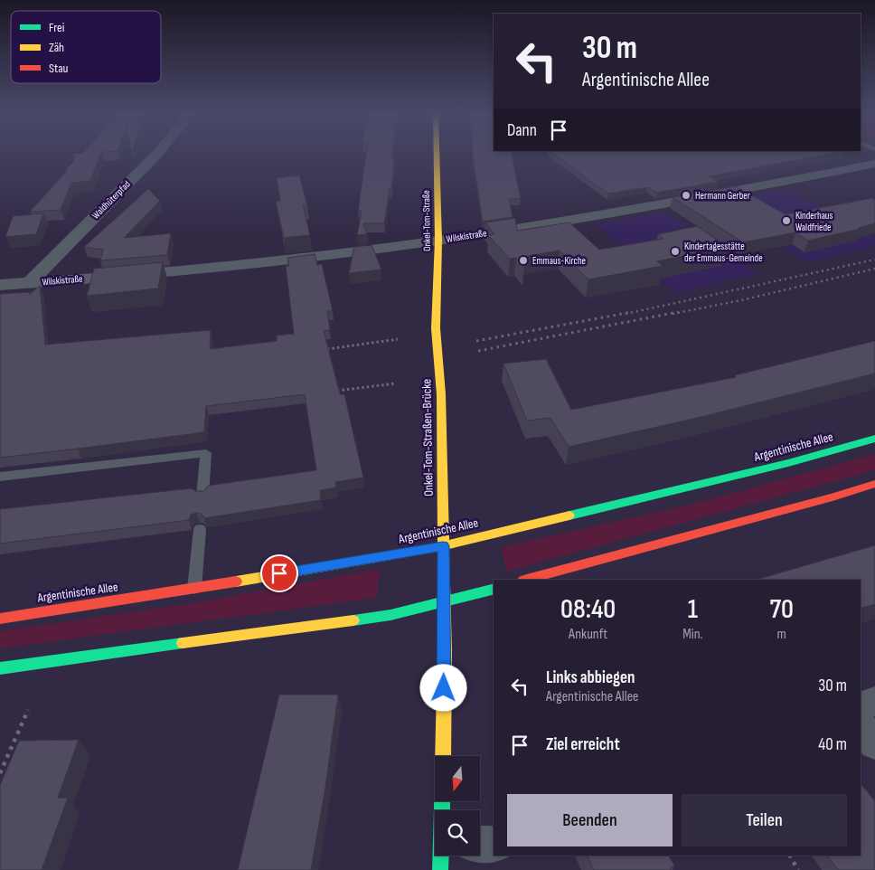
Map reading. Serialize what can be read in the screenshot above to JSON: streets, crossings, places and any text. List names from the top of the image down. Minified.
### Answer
{"streets":{"main road":["Onkel-Tom-Straße","Onkel-Tom-Straßen-Brücke","Argentinische Allee"],"street":["Waldhüterpfad","Wilskistraße"]},"crossings":[["Waldhüterpfad","Wilskistraße"],["Onkel-Tom-Straße","Wilskistraße"],["Onkel-Tom-Straße","Onkel-Tom-Straßen-Brücke"],["Onkel-Tom-Straßen-Brücke","Argentinische Allee"]],"places":["Hermann Gerber","Kinderhaus Waldfriede","Kindertagesstätte der Emmaus-Gemeinde","Emmaus-Kirche"],"legend":["Frei","Zäh","Stau"],"north":"bottom","page":{"turn":["30 m","Argentinische Allee"],"then":"Dann","eta":["08:40","Ankunft","1","Min.","70","m"],"list":[{"name":"Links abbiegen","note":"Argentinische Allee","value":"30 m"},{"name":"Ziel erreicht","value":"40 m"}],"buttons":["Beenden","Teilen"]}}
